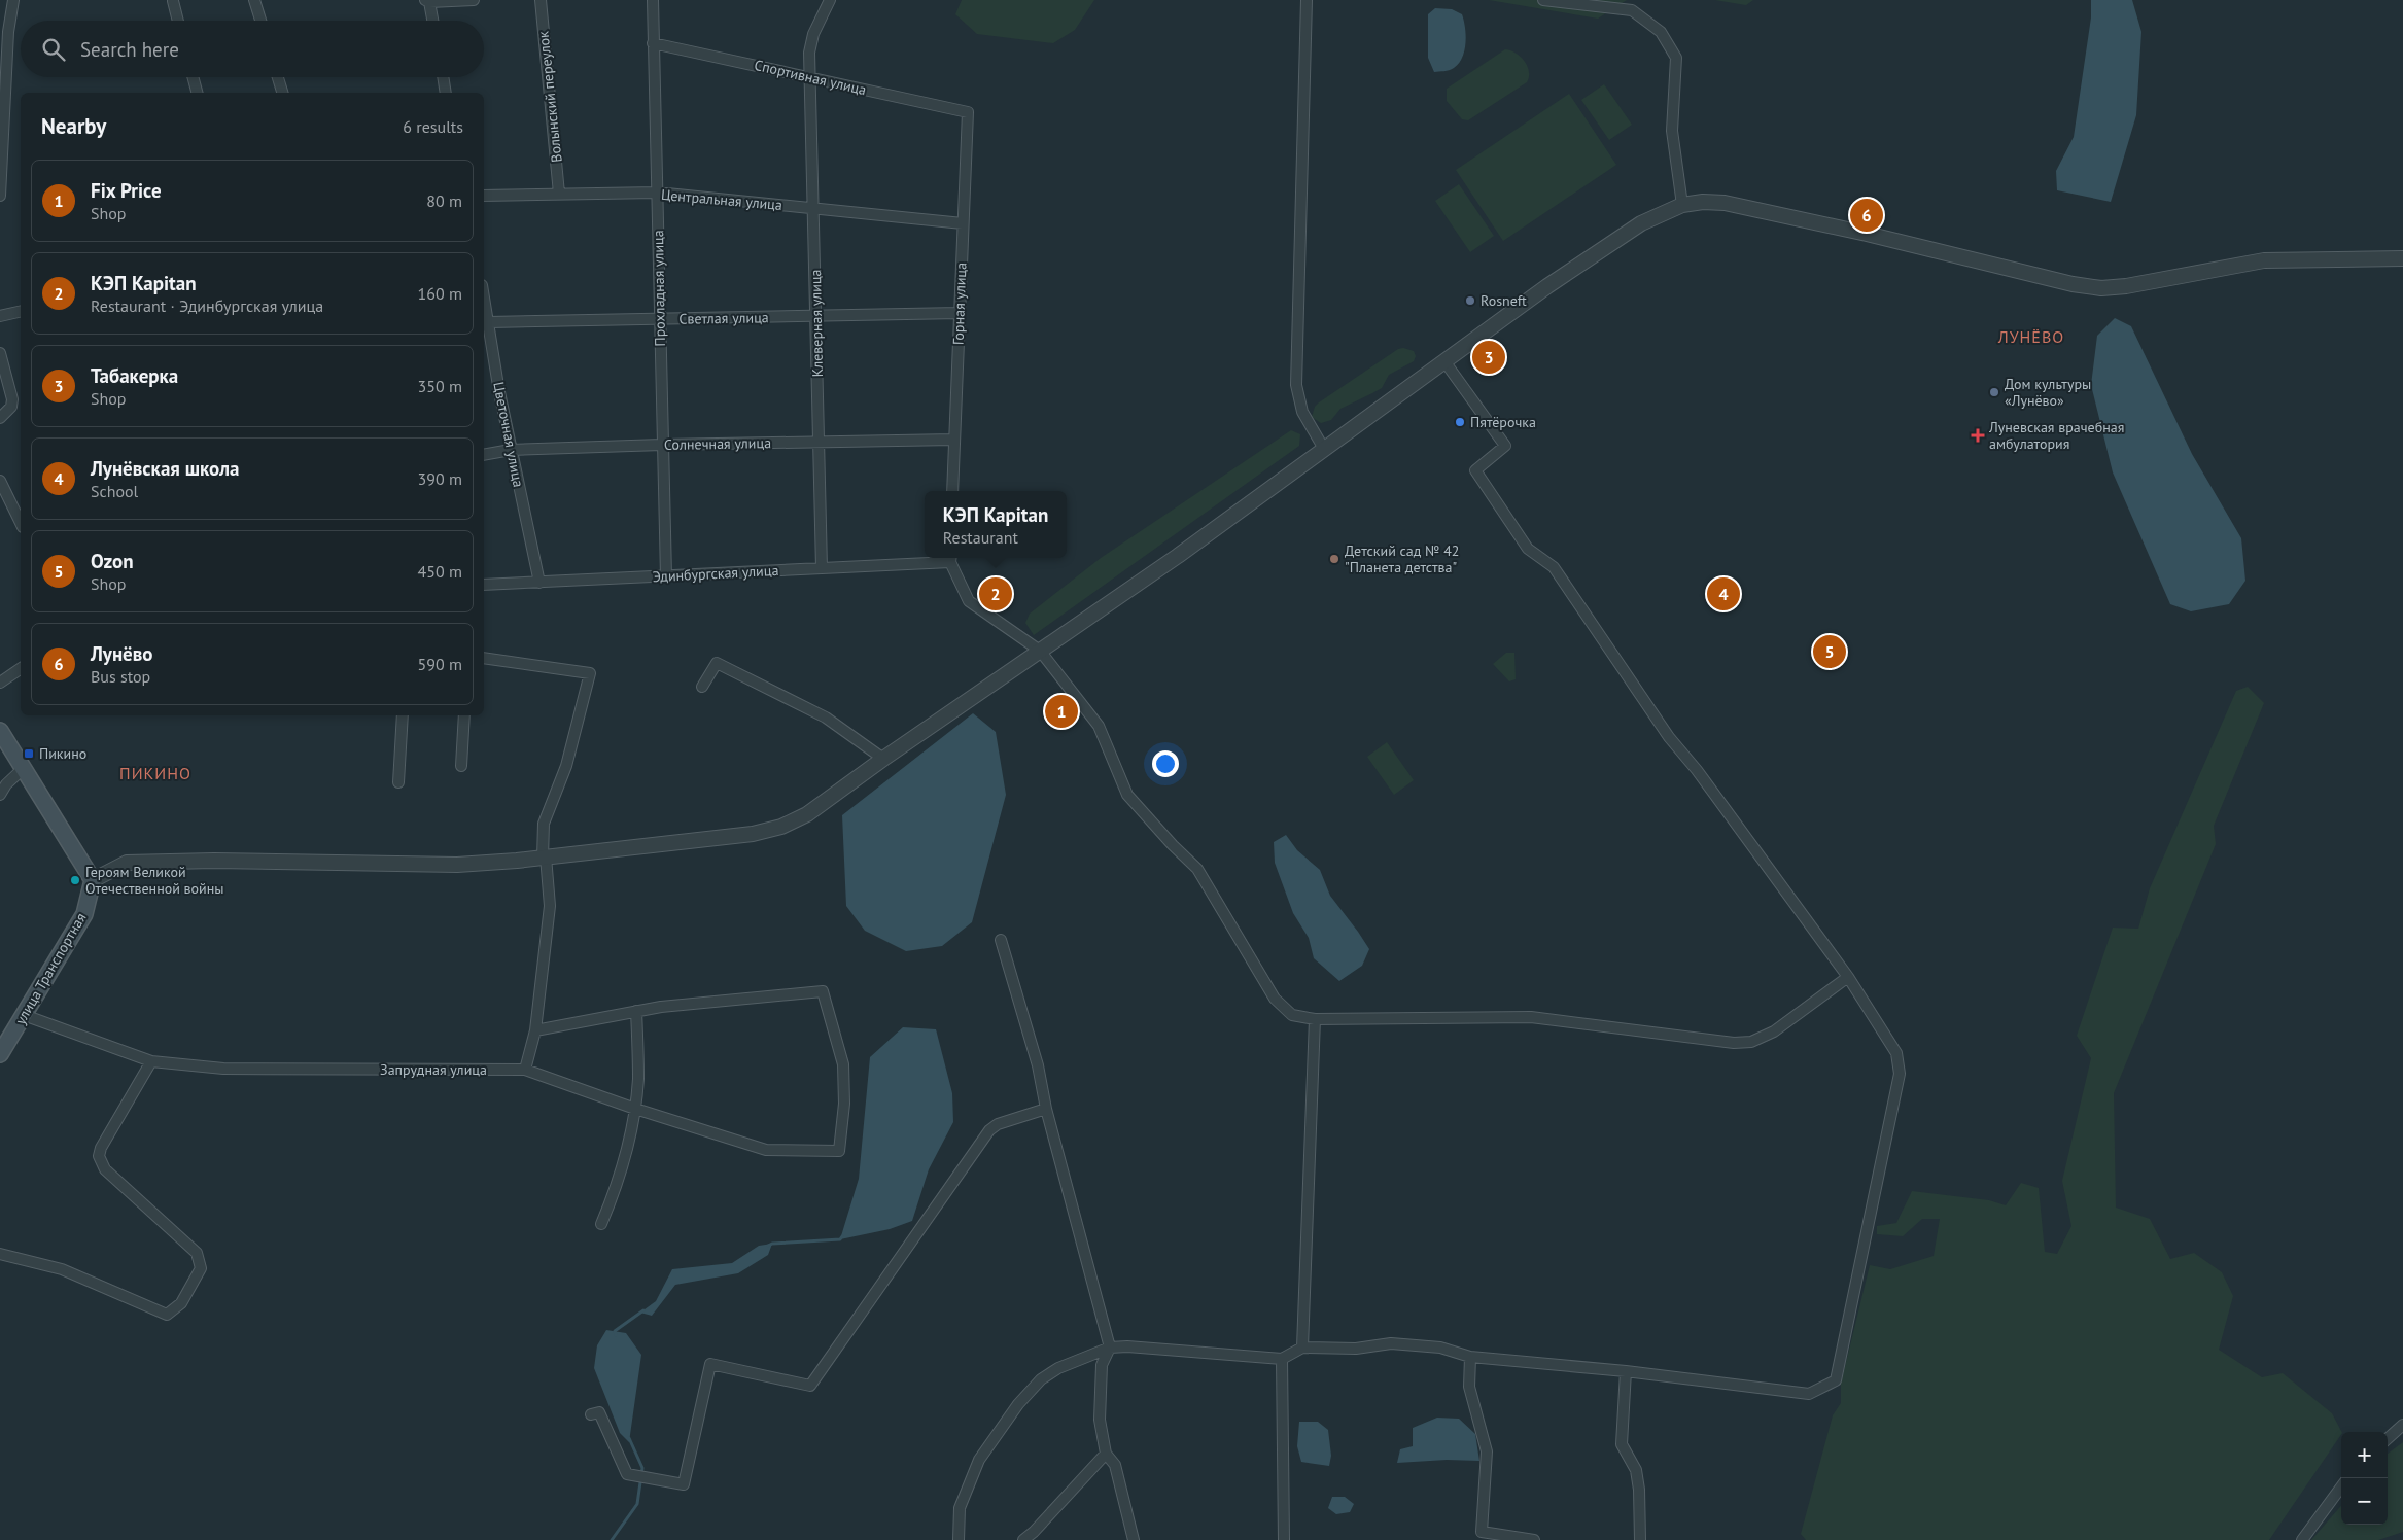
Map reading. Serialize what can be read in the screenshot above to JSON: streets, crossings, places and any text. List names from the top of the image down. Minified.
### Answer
{"streets":{"main road":["улица Транспортная"],"street":["Спортивная улица","Волынский переулок","Центральная улица","Прохладная улица","Горная улица","Светлая улица","Клеверная улица","Цветочная улица","Солнечная улица","Эдинбургская улица","Запрудная улица"]},"crossings":[["Спортивная улица","Прохладная улица"],["Спортивная улица","Горная улица"],["Спортивная улица","Клеверная улица"],["Волынский переулок","Центральная улица"],["Центральная улица","Прохладная улица"],["Центральная улица","Горная улица"],["Центральная улица","Клеверная улица"],["Прохладная улица","Светлая улица"],["Прохладная улица","Солнечная улица"],["Прохладная улица","Эдинбургская улица"],["Горная улица","Светлая улица"],["Горная улица","Солнечная улица"],["Светлая улица","Клеверная улица"],["Светлая улица","Цветочная улица"],["Клеверная улица","Солнечная улица"],["Клеверная улица","Эдинбургская улица"],["Цветочная улица","Солнечная улица"],["Цветочная улица","Эдинбургская улица"],["улица Транспортная","Запрудная улица"]],"districts":["ЛУНЁВО","ПИКИНО"],"places":{"other":["Rosneft","Дом культуры «Лунёво»","Пятёрочка","Детский сад № 42 \"Планета детства\"","Героям Великой Отечественной войны"],"health":["Луневская врачебная амбулатория"],"transit":["Пикино"]},"page":{"search":"Search here","heading":["Nearby","6 results"],"list":[{"mark":"1","name":"Fix Price","note":"Shop","value":"80 m"},{"mark":"2","name":"КЭП Kapitan","note":"Restaurant · Эдинбургская улица","value":"160 m"},{"mark":"3","name":"Табакерка","note":"Shop","value":"350 m"},{"mark":"4","name":"Лунёвская школа","note":"School","value":"390 m"},{"mark":"5","name":"Ozon","note":"Shop","value":"450 m"},{"mark":"6","name":"Лунёво","note":"Bus stop","value":"590 m"}],"pins":["6","3","2","4","5","1"],"popup":["КЭП Kapitan","Restaurant"],"map_buttons":["+","−"]}}
